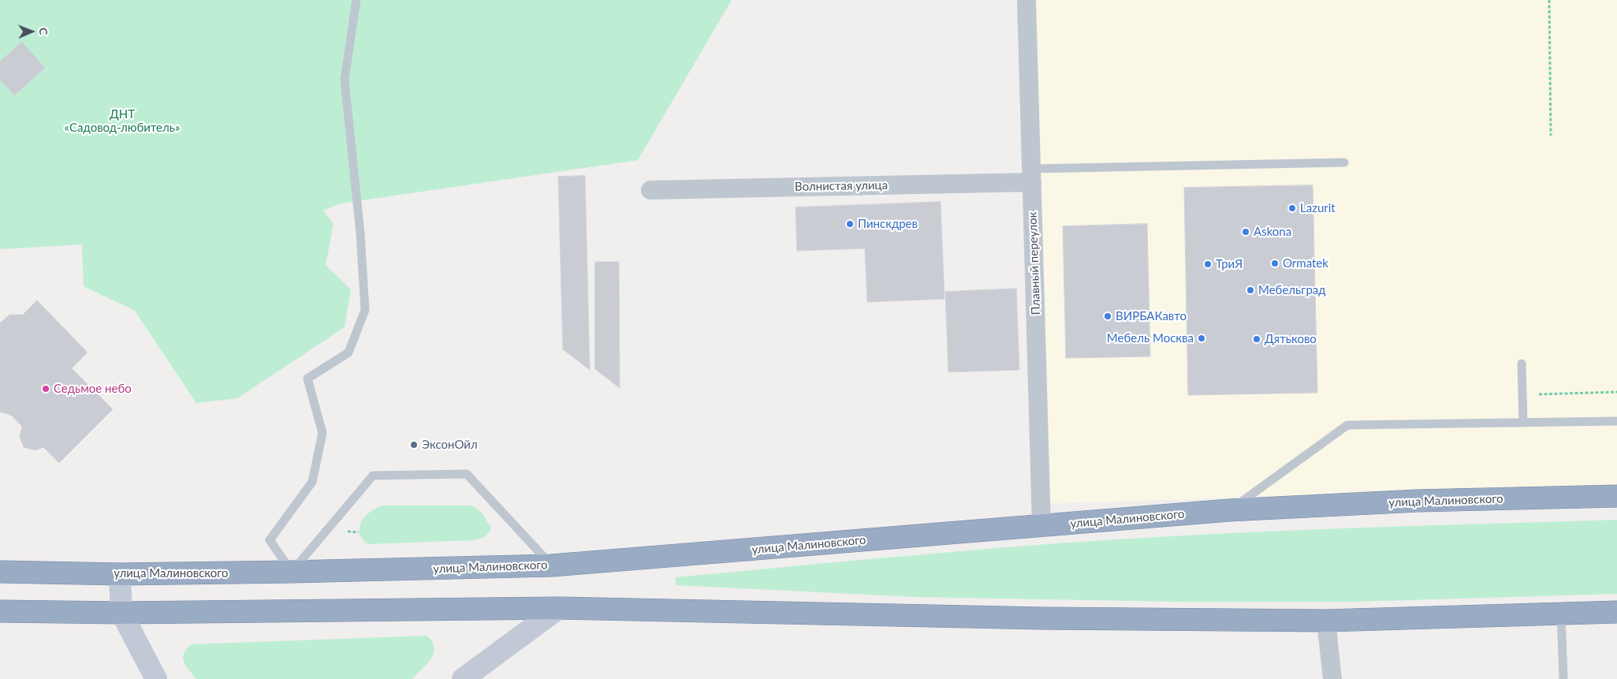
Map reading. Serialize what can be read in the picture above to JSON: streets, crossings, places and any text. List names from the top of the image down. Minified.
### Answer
{"streets":{"highway":["улица Малиновского"],"street":["Волнистая улица","Плавный переулок"]},"crossings":[["Волнистая улица","Плавный переулок"],["Плавный переулок","улица Малиновского"]],"parks":["ДНТ «Садовод-любитель»"],"places":["Lazurit","Пинскдрев","Askona","Ormatek","ТриЯ","Мебельград","ВИРБАКавто","Мебель Москва","Дятьково","Седьмое небо","ЭксонОйл"],"north":"right"}
